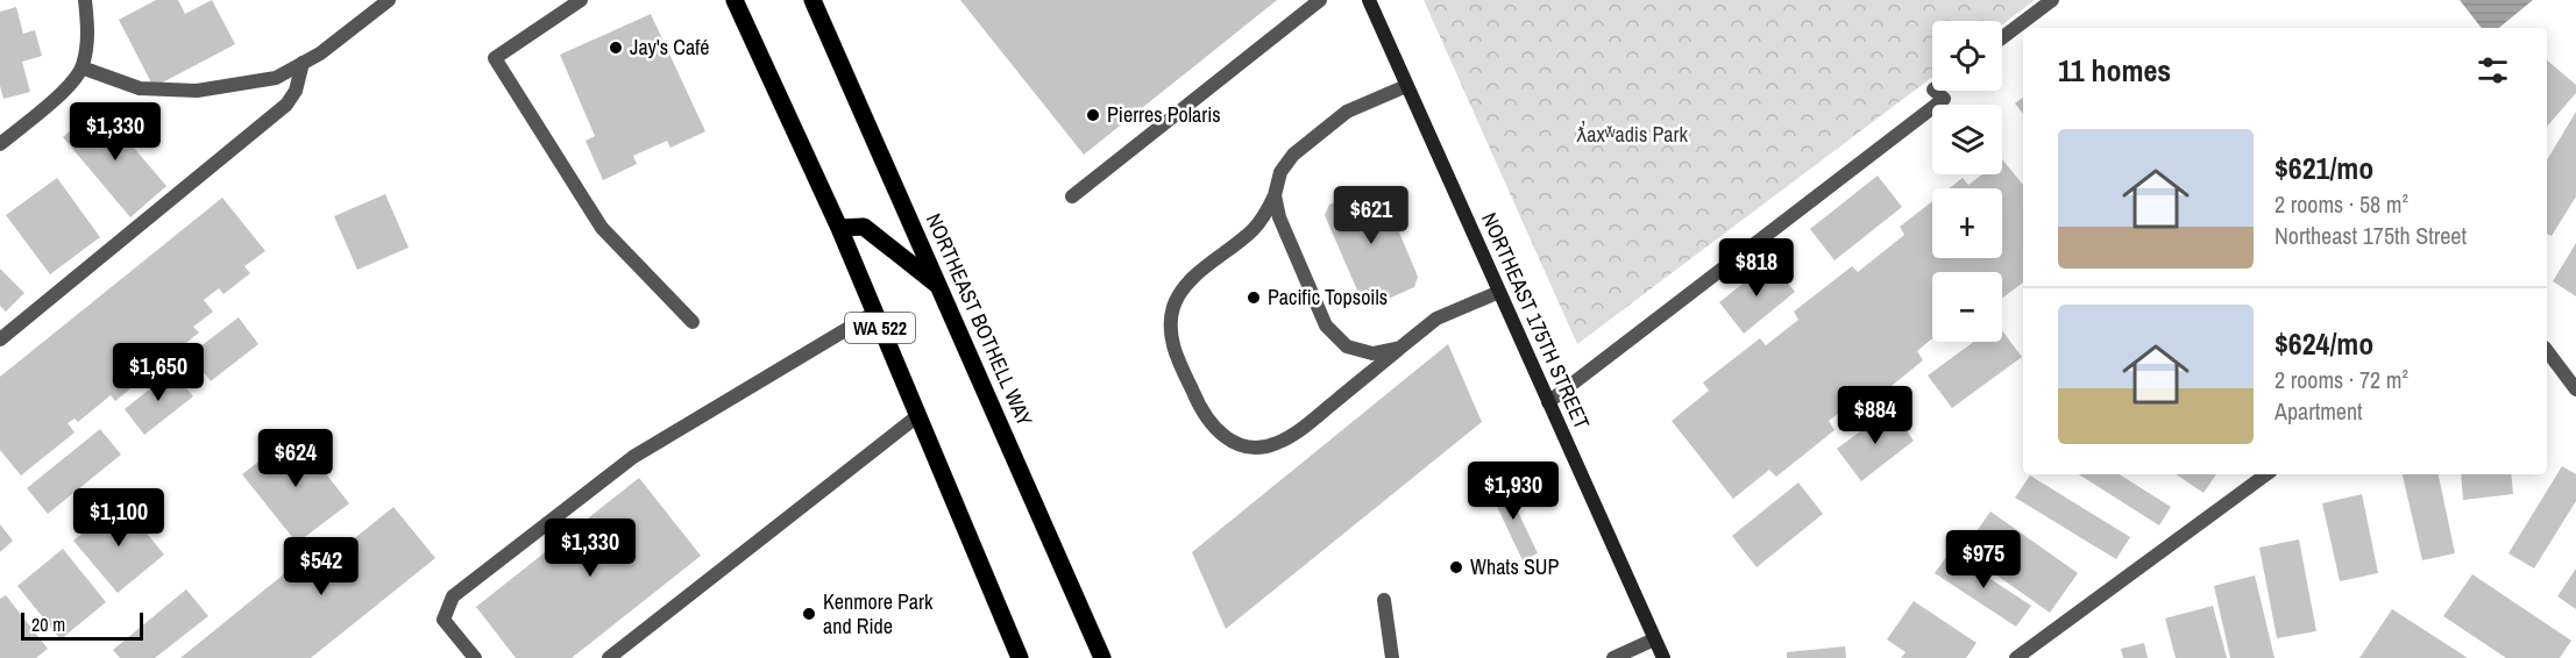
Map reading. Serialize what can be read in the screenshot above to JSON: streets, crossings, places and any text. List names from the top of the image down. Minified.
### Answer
{"streets":{"main road":["NORTHEAST BOTHELL WAY","WA 522"],"street":["NORTHEAST 175TH STREET"]},"parks":["ƛ̕ax̌ʷadis Park"],"places":["Jay's Café","Pierres Polaris","Pacific Topsoils","Whats SUP","Kenmore Park and Ride"],"scale_bar":"20 m","page":{"map_buttons":["+","−"],"heading":"11 homes","price":["$1,330","$621","$818","$1,650","$884","$624","$1,930","$1,100","$1,330","$975","$542"],"list":[{"name":"$621/mo","note":"2 rooms · 58 m² · Northeast 175th Street"},{"name":"$624/mo","note":"2 rooms · 72 m² · Apartment"}],"scale":"20 m"}}
